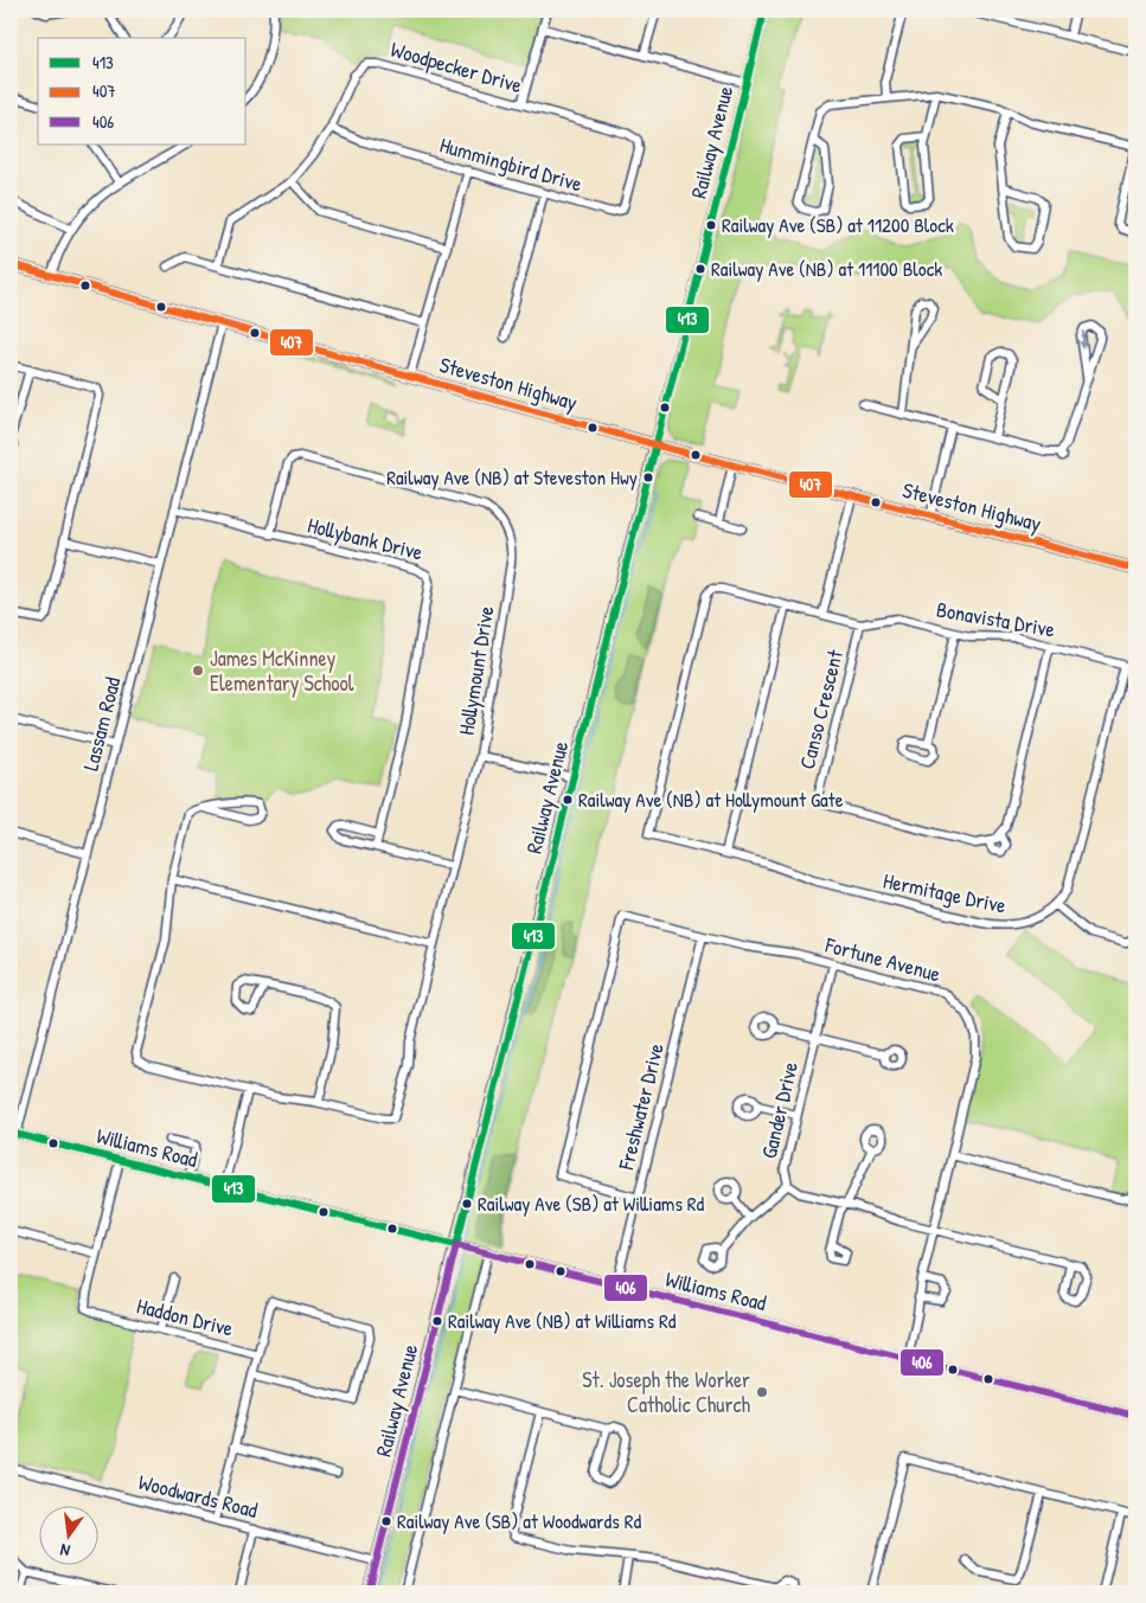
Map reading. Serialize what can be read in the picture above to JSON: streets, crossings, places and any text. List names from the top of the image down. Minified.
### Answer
{"streets":{"main road":["Railway Avenue","Steveston Highway"],"street":["Woodpecker Drive","Hummingbird Drive","Hollybank Drive","Bonavista Drive","Hollymount Drive","Canso Crescent","Lassam Road","Hermitage Drive","Fortune Avenue","Freshwater Drive","Gander Drive","Williams Road","Haddon Drive","Woodwards Road"]},"crossings":[["Woodpecker Drive","Hummingbird Drive"],["Railway Avenue","Steveston Highway"],["Railway Avenue","Williams Road"],["Railway Avenue","Woodwards Road"],["Steveston Highway","Lassam Road"],["Hollybank Drive","Hollymount Drive"],["Hollybank Drive","Lassam Road"],["Bonavista Drive","Canso Crescent"],["Bonavista Drive","Hermitage Drive"],["Lassam Road","Williams Road"],["Fortune Avenue","Freshwater Drive"],["Fortune Avenue","Gander Drive"],["Fortune Avenue","Williams Road"],["Freshwater Drive","Williams Road"],["Williams Road","Haddon Drive"],["Haddon Drive","Woodwards Road"]],"places":["Railway Ave (SB) at 11200 Block","Railway Ave (NB) at 11100 Block","Railway Ave (NB) at Steveston Hwy","James McKinney Elementary School","Railway Ave (NB) at Hollymount Gate","Railway Ave (SB) at Williams Rd","Railway Ave (NB) at Williams Rd","St. Joseph the Worker Catholic Church","Railway Ave (SB) at Woodwards Rd"],"lines":["transit line 413","transit line 407","transit line 406"],"legend":["413","407","406"],"north":"bottom"}
